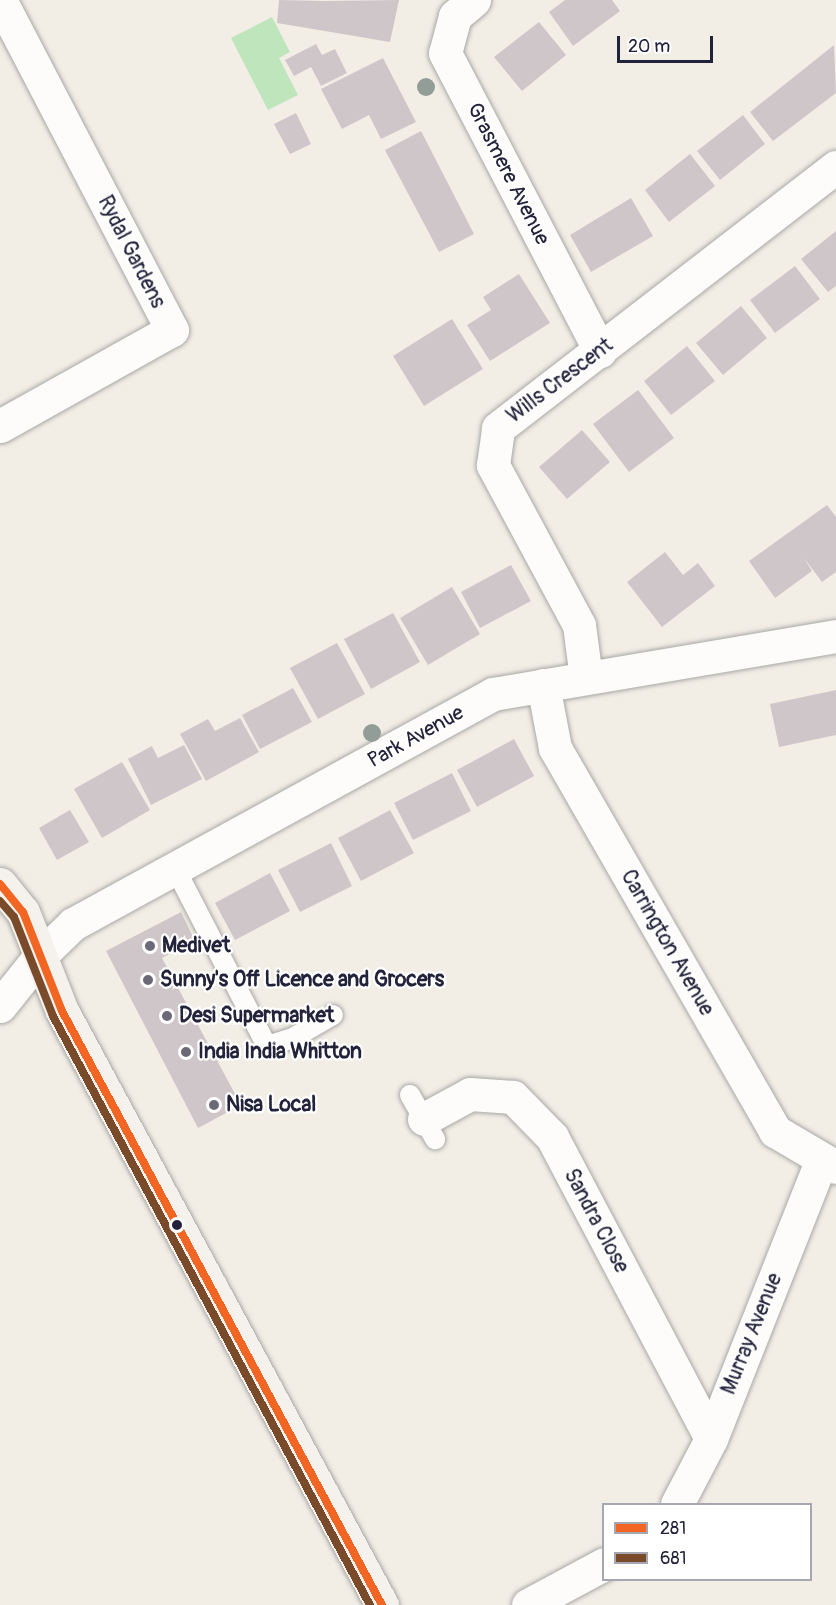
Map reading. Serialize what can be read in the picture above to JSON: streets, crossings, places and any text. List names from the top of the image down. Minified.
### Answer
{"streets":{"street":["Grasmere Avenue","Rydal Gardens","Wills Crescent","Park Avenue","Carrington Avenue","Sandra Close","Murray Avenue"]},"crossings":[["Grasmere Avenue","Wills Crescent"],["Wills Crescent","Park Avenue"],["Park Avenue","Carrington Avenue"],["Carrington Avenue","Murray Avenue"],["Sandra Close","Murray Avenue"]],"places":["Medivet","Sunny's Off Licence and Grocers","Desi Supermarket","India India Whitton","Nisa Local"],"lines":["transit line 281","transit line 681"],"legend":["281","681"],"scale_bar":"20 m"}
